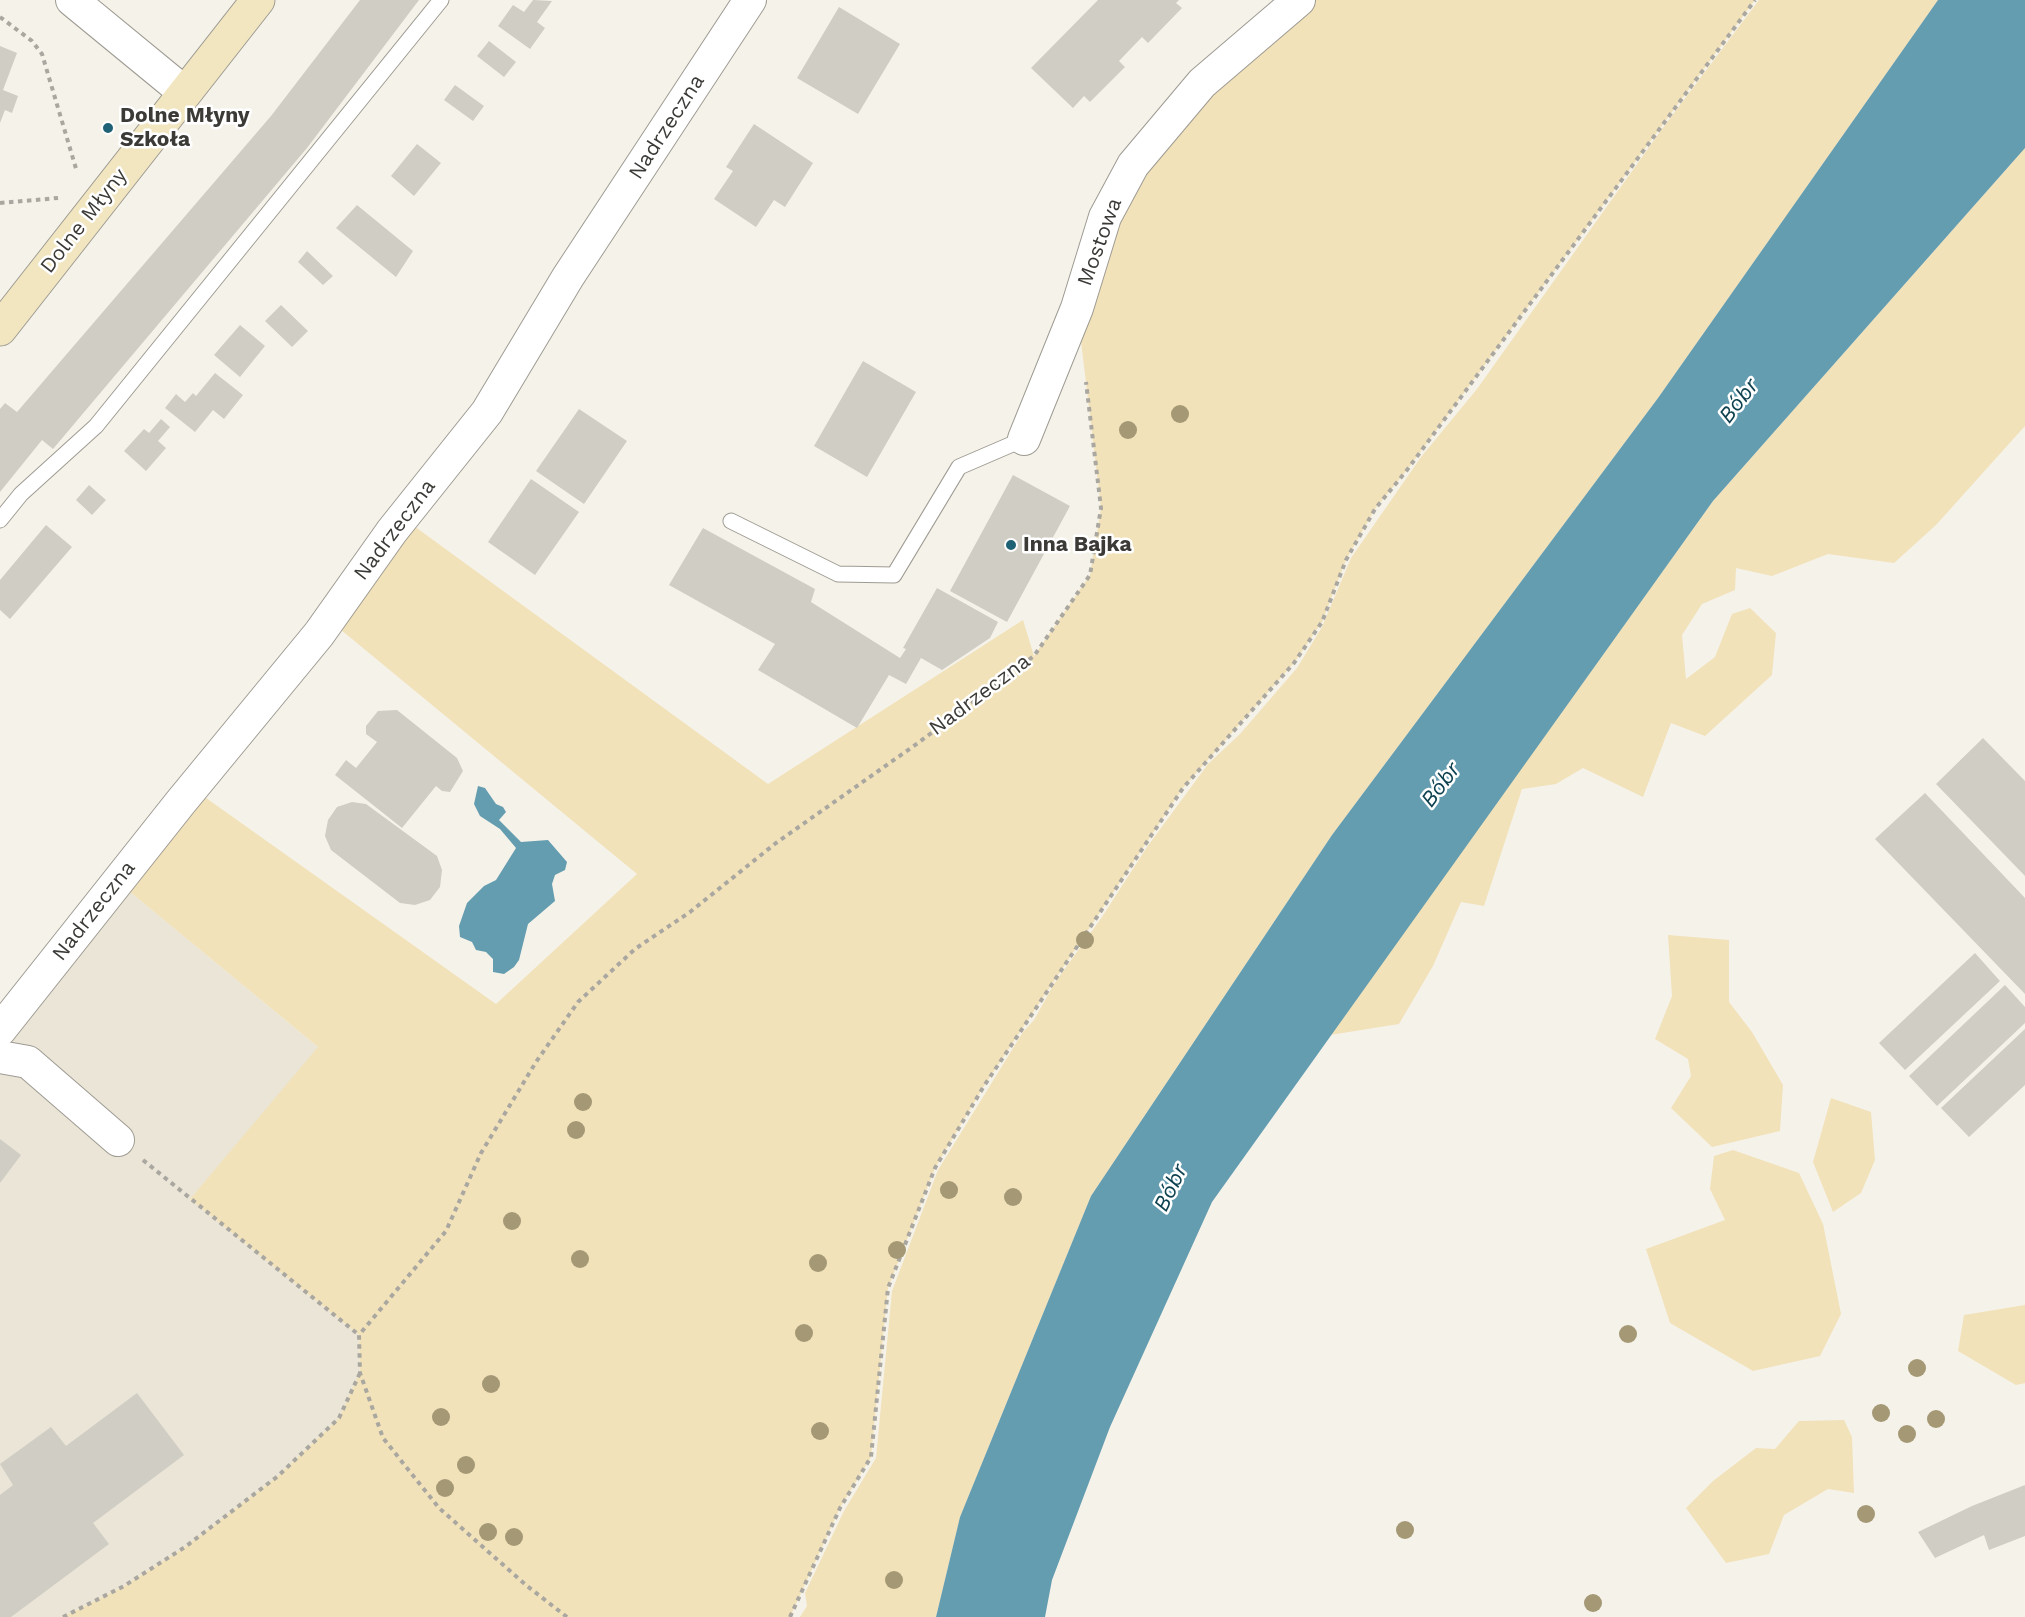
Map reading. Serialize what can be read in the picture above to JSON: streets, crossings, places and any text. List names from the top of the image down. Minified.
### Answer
{"streets":{"street":["Nadrzeczna","Dolne Młyny","Mostowa"]},"water":["Bóbr"],"places":["Dolne Młyny Szkoła","Inna Bajka"]}
